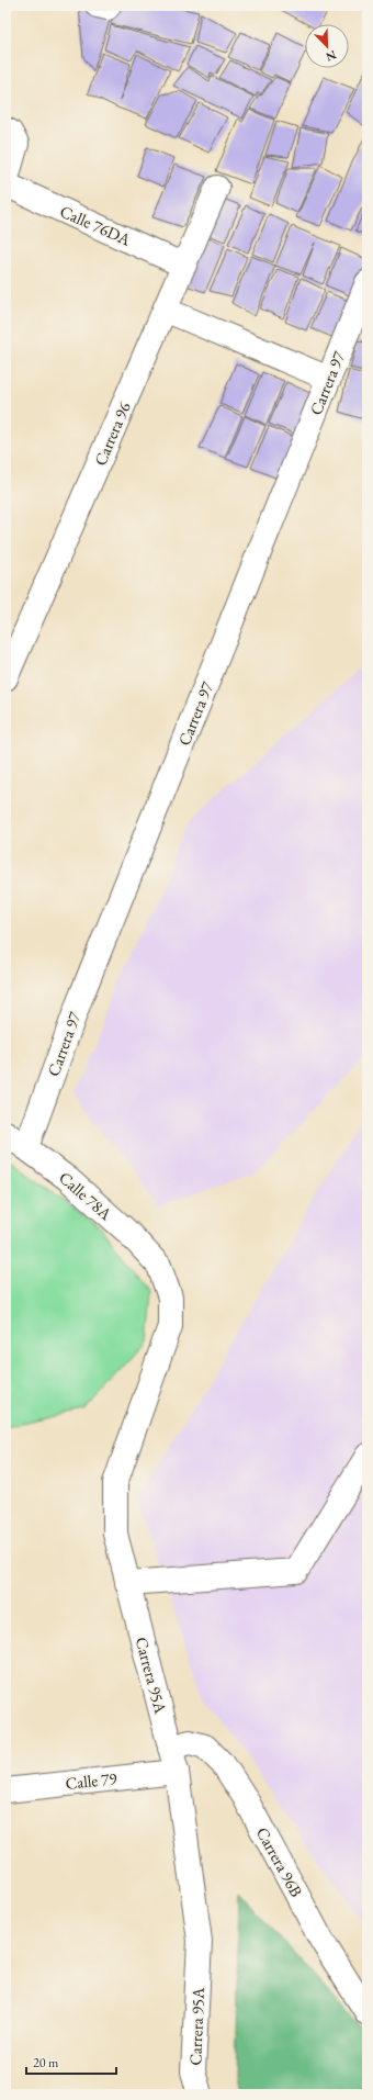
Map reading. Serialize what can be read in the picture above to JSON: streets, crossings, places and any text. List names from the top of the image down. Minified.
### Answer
{"streets":{"street":["Calle 76DA","Carrera 97","Carrera 96","Calle 78A","Carrera 95A","Calle 79","Carrera 96B"]},"crossings":[["Calle 76DA","Carrera 96"],["Carrera 97","Calle 78A"],["Calle 78A","Carrera 95A"],["Carrera 95A","Calle 79"],["Carrera 95A","Carrera 96B"]],"scale_bar":"20 m","north":"bottom right"}
